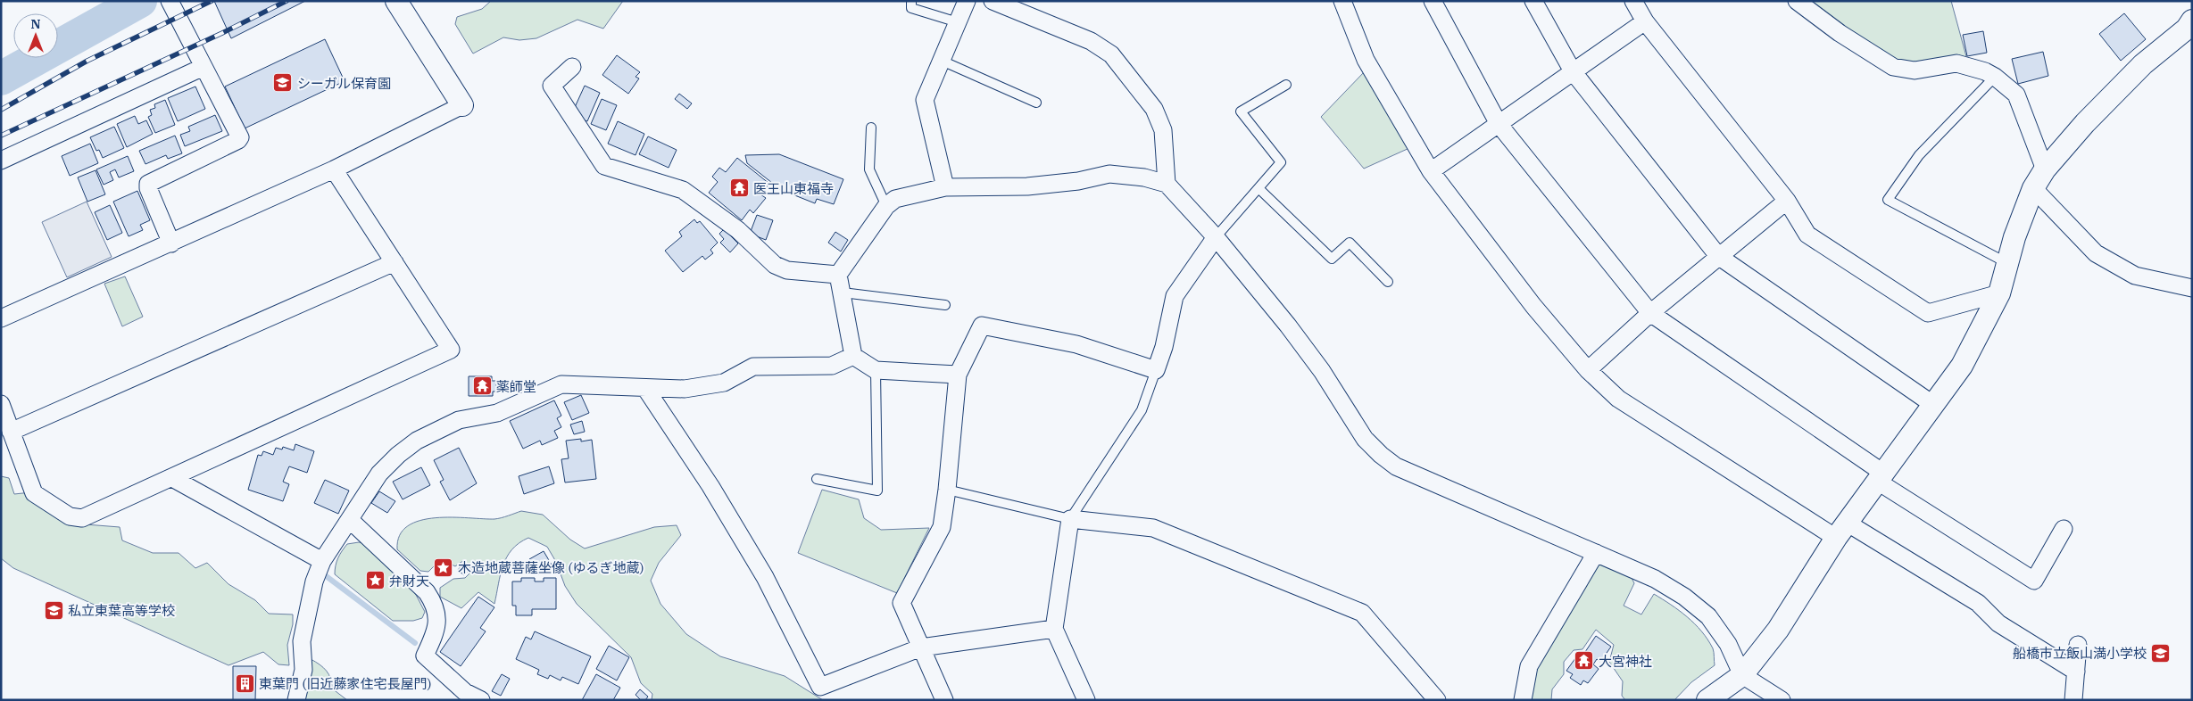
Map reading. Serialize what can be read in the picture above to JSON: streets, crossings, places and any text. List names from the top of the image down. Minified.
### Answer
{"places":{"school or university":["シーガル保育園","私立東葉高等学校","船橋市立飯山満小学校"],"temple":["医王山東福寺","薬師堂","大宮神社"],"place":["木造地蔵菩薩坐像 (ゆるぎ地蔵)","弁財天"],"building":["東葉門 (旧近藤家住宅長屋門)"]},"north":"top"}
